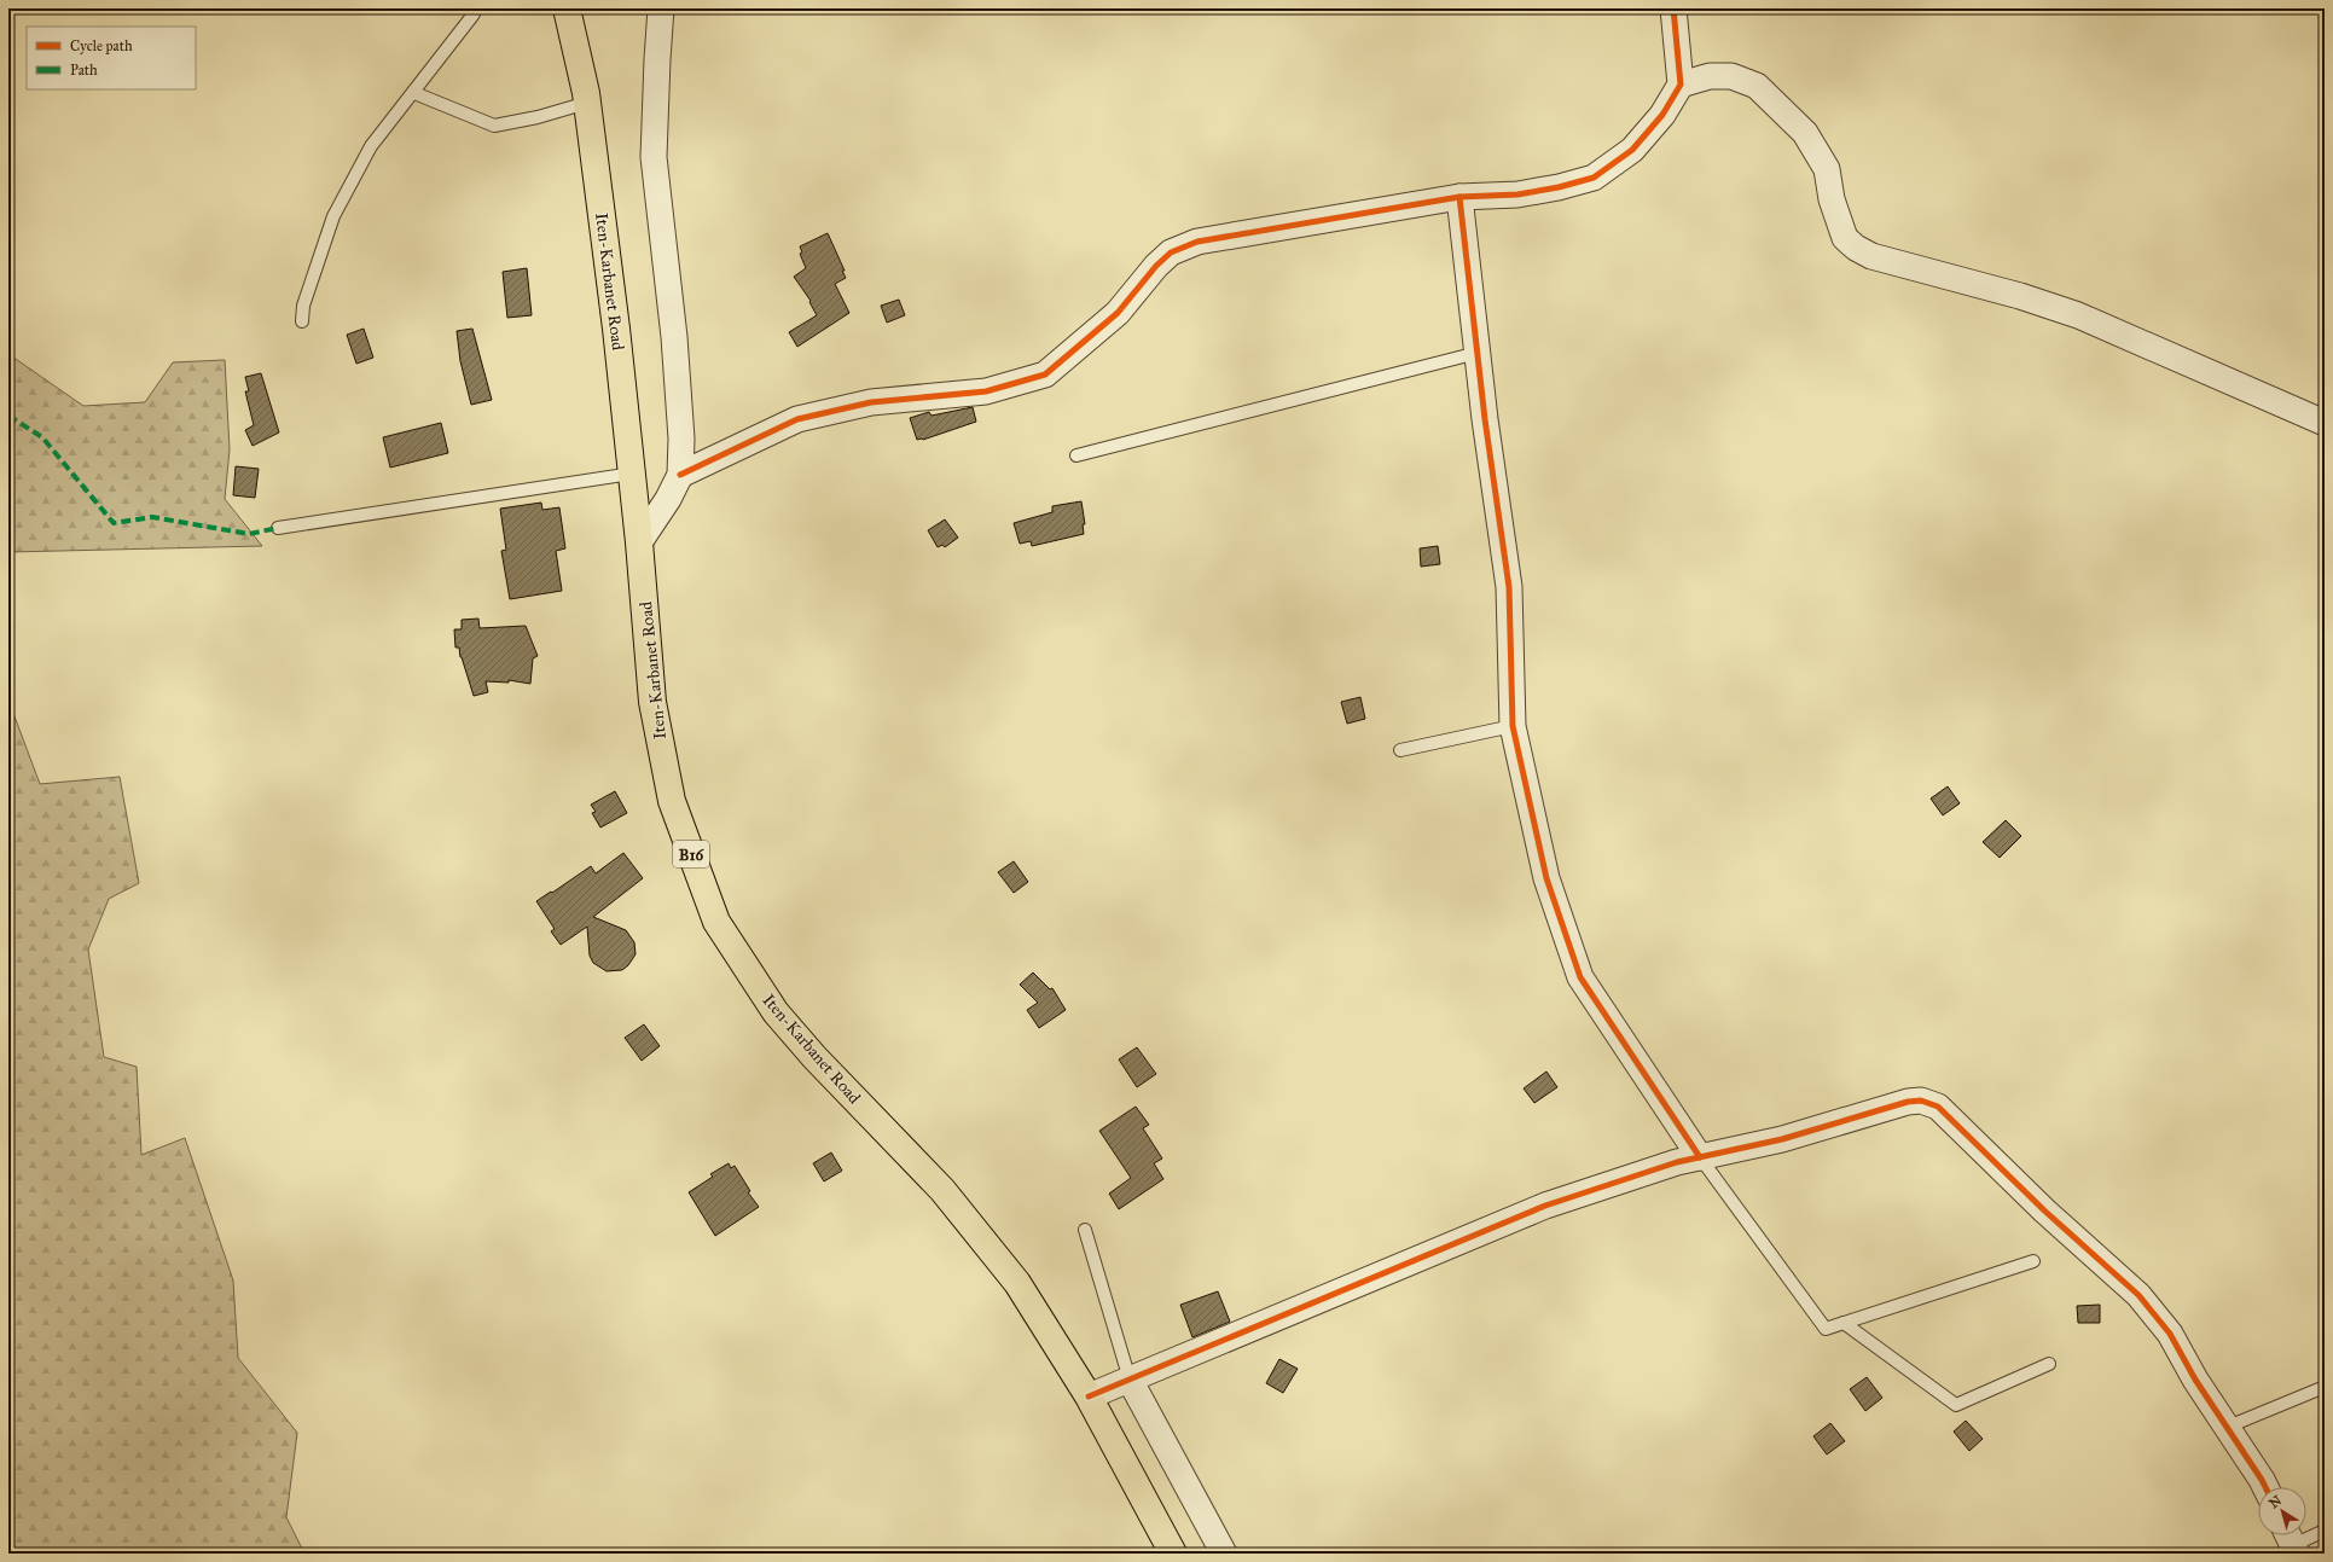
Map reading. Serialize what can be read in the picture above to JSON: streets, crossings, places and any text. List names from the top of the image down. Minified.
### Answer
{"streets":{"main road":["Iten-Karbanet Road","B16"]},"legend":["Cycle path","Path"],"north":"top left"}
